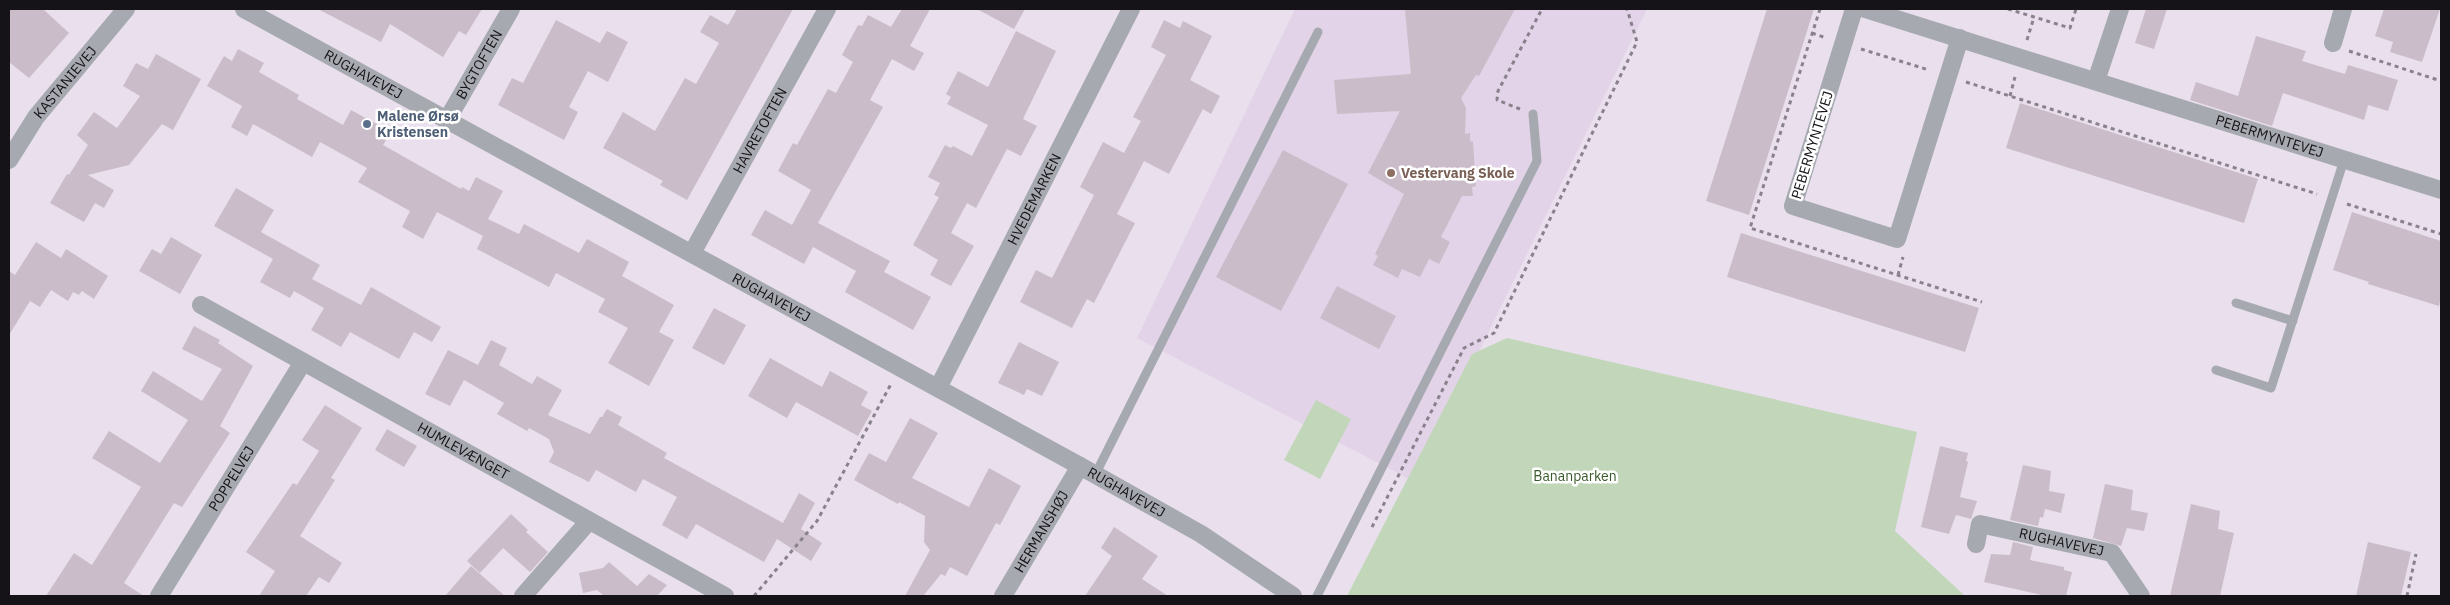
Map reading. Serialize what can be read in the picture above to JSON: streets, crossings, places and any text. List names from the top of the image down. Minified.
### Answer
{"streets":{"street":["BYGTOFTEN","RUGHAVEVEJ","KASTANIEVEJ","HAVRETOFTEN","PEBERMYNTEVEJ","HVEDEMARKEN","HUMLEVÆNGET","POPPELVEJ","HERMANSHØJ"]},"crossings":[["BYGTOFTEN","RUGHAVEVEJ"],["RUGHAVEVEJ","HAVRETOFTEN"],["RUGHAVEVEJ","HVEDEMARKEN"],["RUGHAVEVEJ","HERMANSHØJ"],["HUMLEVÆNGET","POPPELVEJ"]],"parks":["Bananparken"],"places":["Malene Ørsø Kristensen","Vestervang Skole"]}
